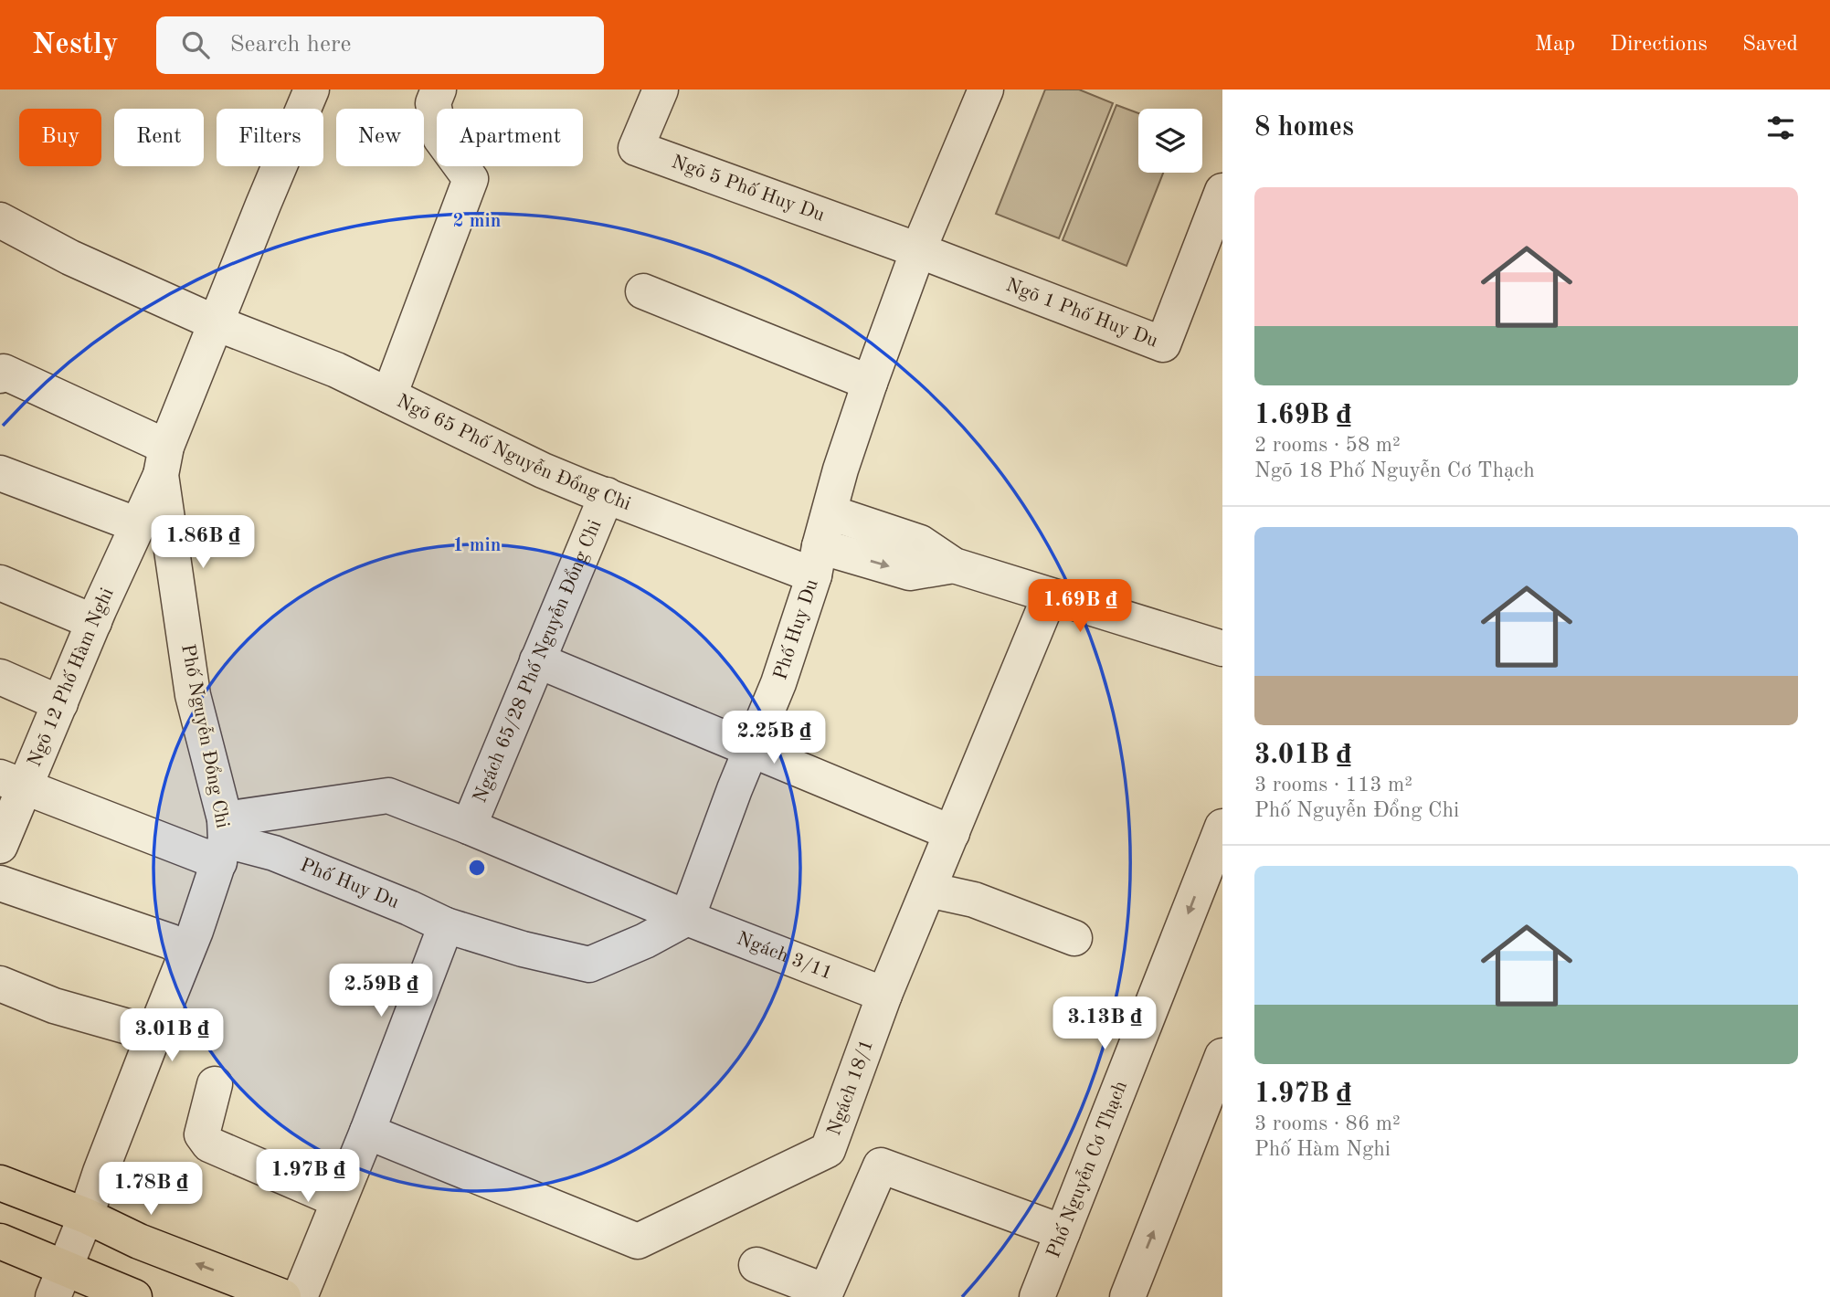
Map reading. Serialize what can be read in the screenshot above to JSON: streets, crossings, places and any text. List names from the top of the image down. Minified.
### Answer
{"streets":{"street":["Ngõ 5 Phố Huy Du","Ngõ 1 Phố Huy Du","Ngõ 65 Phố Nguyễn Đổng Chi","Phố Huy Du","Ngách 65/28 Phố Nguyễn Đổng Chi","Ngõ 12 Phố Hàm Nghi","Phố Nguyễn Đổng Chi","Ngách 3/11","Ngách 18/1","Phố Nguyễn Cơ Thạch"]},"crossings":[["Ngõ 5 Phố Huy Du","Ngõ 1 Phố Huy Du"],["Ngõ 5 Phố Huy Du","Phố Huy Du"],["Ngõ 1 Phố Huy Du","Phố Huy Du"],["Ngõ 65 Phố Nguyễn Đổng Chi","Phố Huy Du"],["Ngõ 65 Phố Nguyễn Đổng Chi","Ngách 65/28 Phố Nguyễn Đổng Chi"],["Phố Huy Du","Ngõ 12 Phố Hàm Nghi"],["Phố Huy Du","Phố Nguyễn Đổng Chi"],["Phố Huy Du","Ngách 3/11"],["Ngách 65/28 Phố Nguyễn Đổng Chi","Ngách 3/11"],["Ngõ 12 Phố Hàm Nghi","Phố Nguyễn Đổng Chi"],["Phố Nguyễn Đổng Chi","Ngách 3/11"],["Ngách 3/11","Ngách 18/1"]],"page":{"header":"Nestly","search":"Search here","nav":["Map","Directions","Saved"],"heading":"8 homes","chip":["Buy","Rent","Filters","New","Apartment"],"list":[{"name":"1.69B ₫","note":"2 rooms · 58 m² · Ngõ 18 Phố Nguyễn Cơ Thạch"},{"name":"3.01B ₫","note":"3 rooms · 113 m² · Phố Nguyễn Đổng Chi"},{"name":"1.97B ₫","note":"3 rooms · 86 m² · Phố Hàm Nghi"}],"price":["1.86B ₫","1.69B ₫","2.25B ₫","2.59B ₫","3.13B ₫","3.01B ₫","1.97B ₫","1.78B ₫"]},"rings":["2 min","1 min"]}
